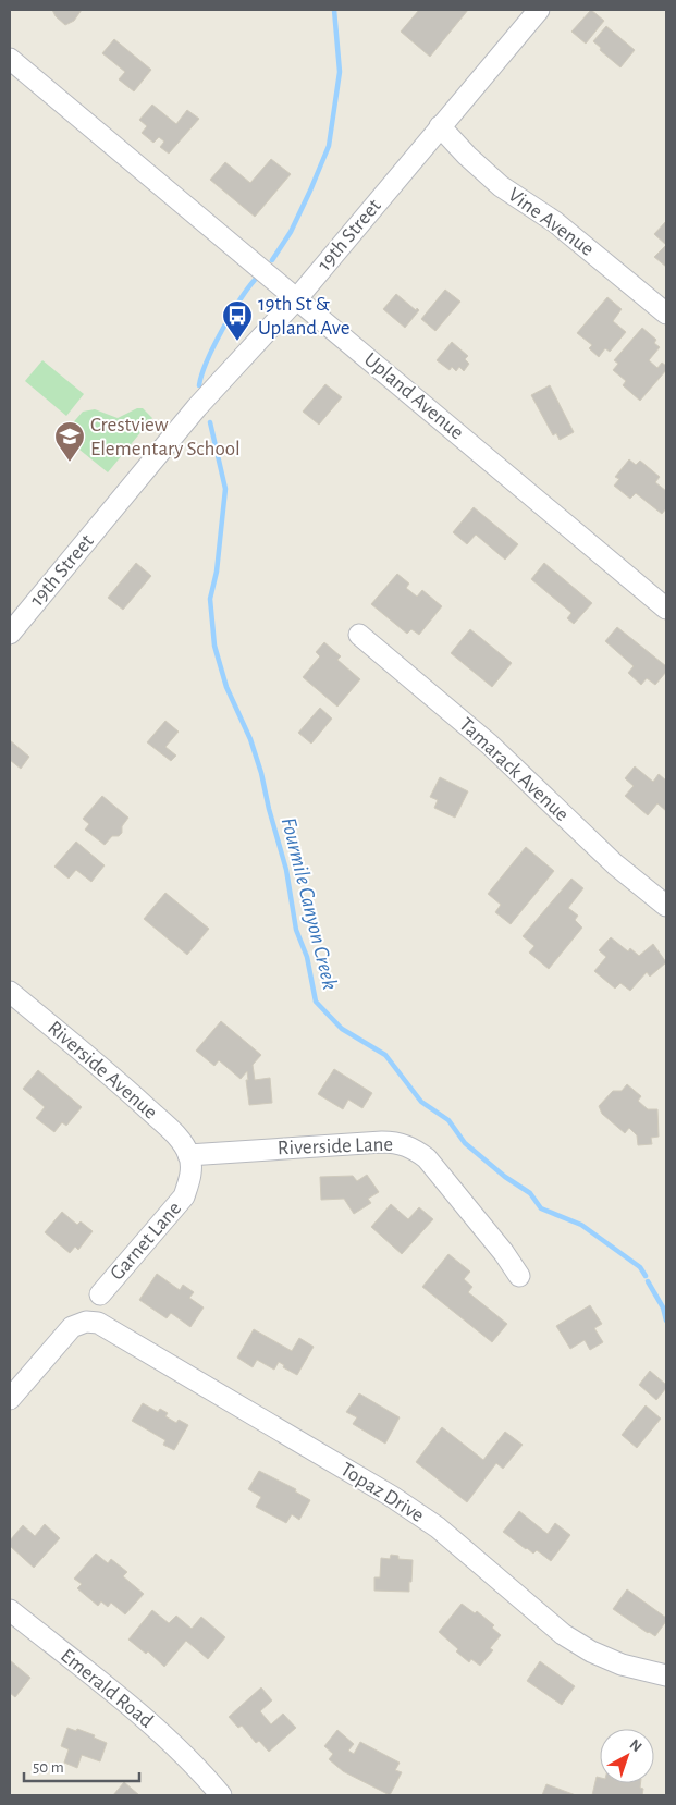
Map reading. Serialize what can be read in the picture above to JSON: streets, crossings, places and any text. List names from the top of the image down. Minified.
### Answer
{"streets":{"street":["Vine Avenue","19th Street","Upland Avenue","Tamarack Avenue","Riverside Avenue","Riverside Lane","Garnet Lane","Topaz Drive","Emerald Road"]},"crossings":[["Vine Avenue","19th Street"],["19th Street","Upland Avenue"],["Riverside Avenue","Riverside Lane"],["Riverside Avenue","Garnet Lane"],["Riverside Lane","Garnet Lane"]],"water":["Fourmile Canyon Creek"],"places":{"bus stop":["19th St & Upland Ave"],"school or university":["Crestview Elementary School"]},"scale_bar":"50 m","north":"top right"}
